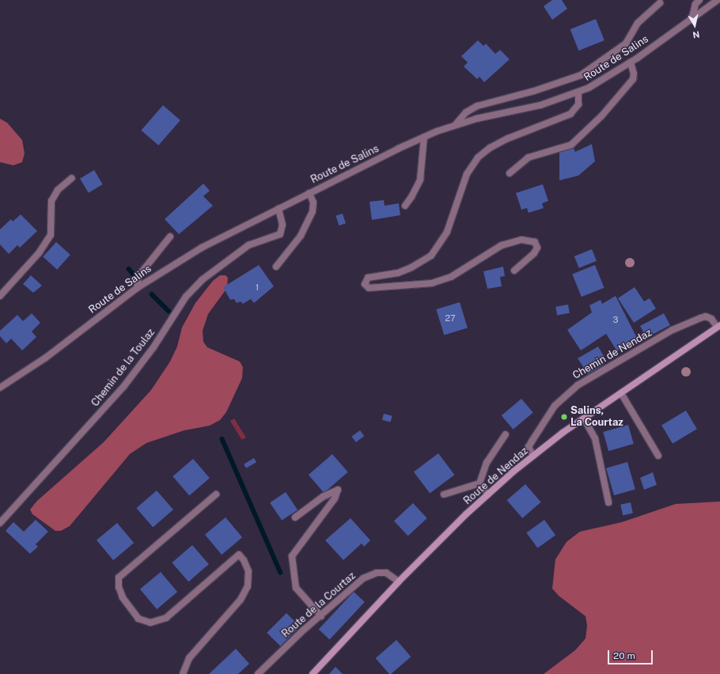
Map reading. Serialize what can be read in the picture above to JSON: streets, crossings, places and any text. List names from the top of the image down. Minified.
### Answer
{"streets":{"main road":["Route de Nendaz"],"street":["Route de Salins","Chemin de Nendaz","Chemin de la Toulaz","Route de la Courtaz"]},"crossings":[["Route de Salins","Chemin de la Toulaz"],["Chemin de Nendaz","Route de Nendaz"],["Route de Nendaz","Route de la Courtaz"]],"places":["Salins, La Courtaz"],"house_numbers":["1","27","3"],"scale_bar":"20 m","north":"bottom"}
